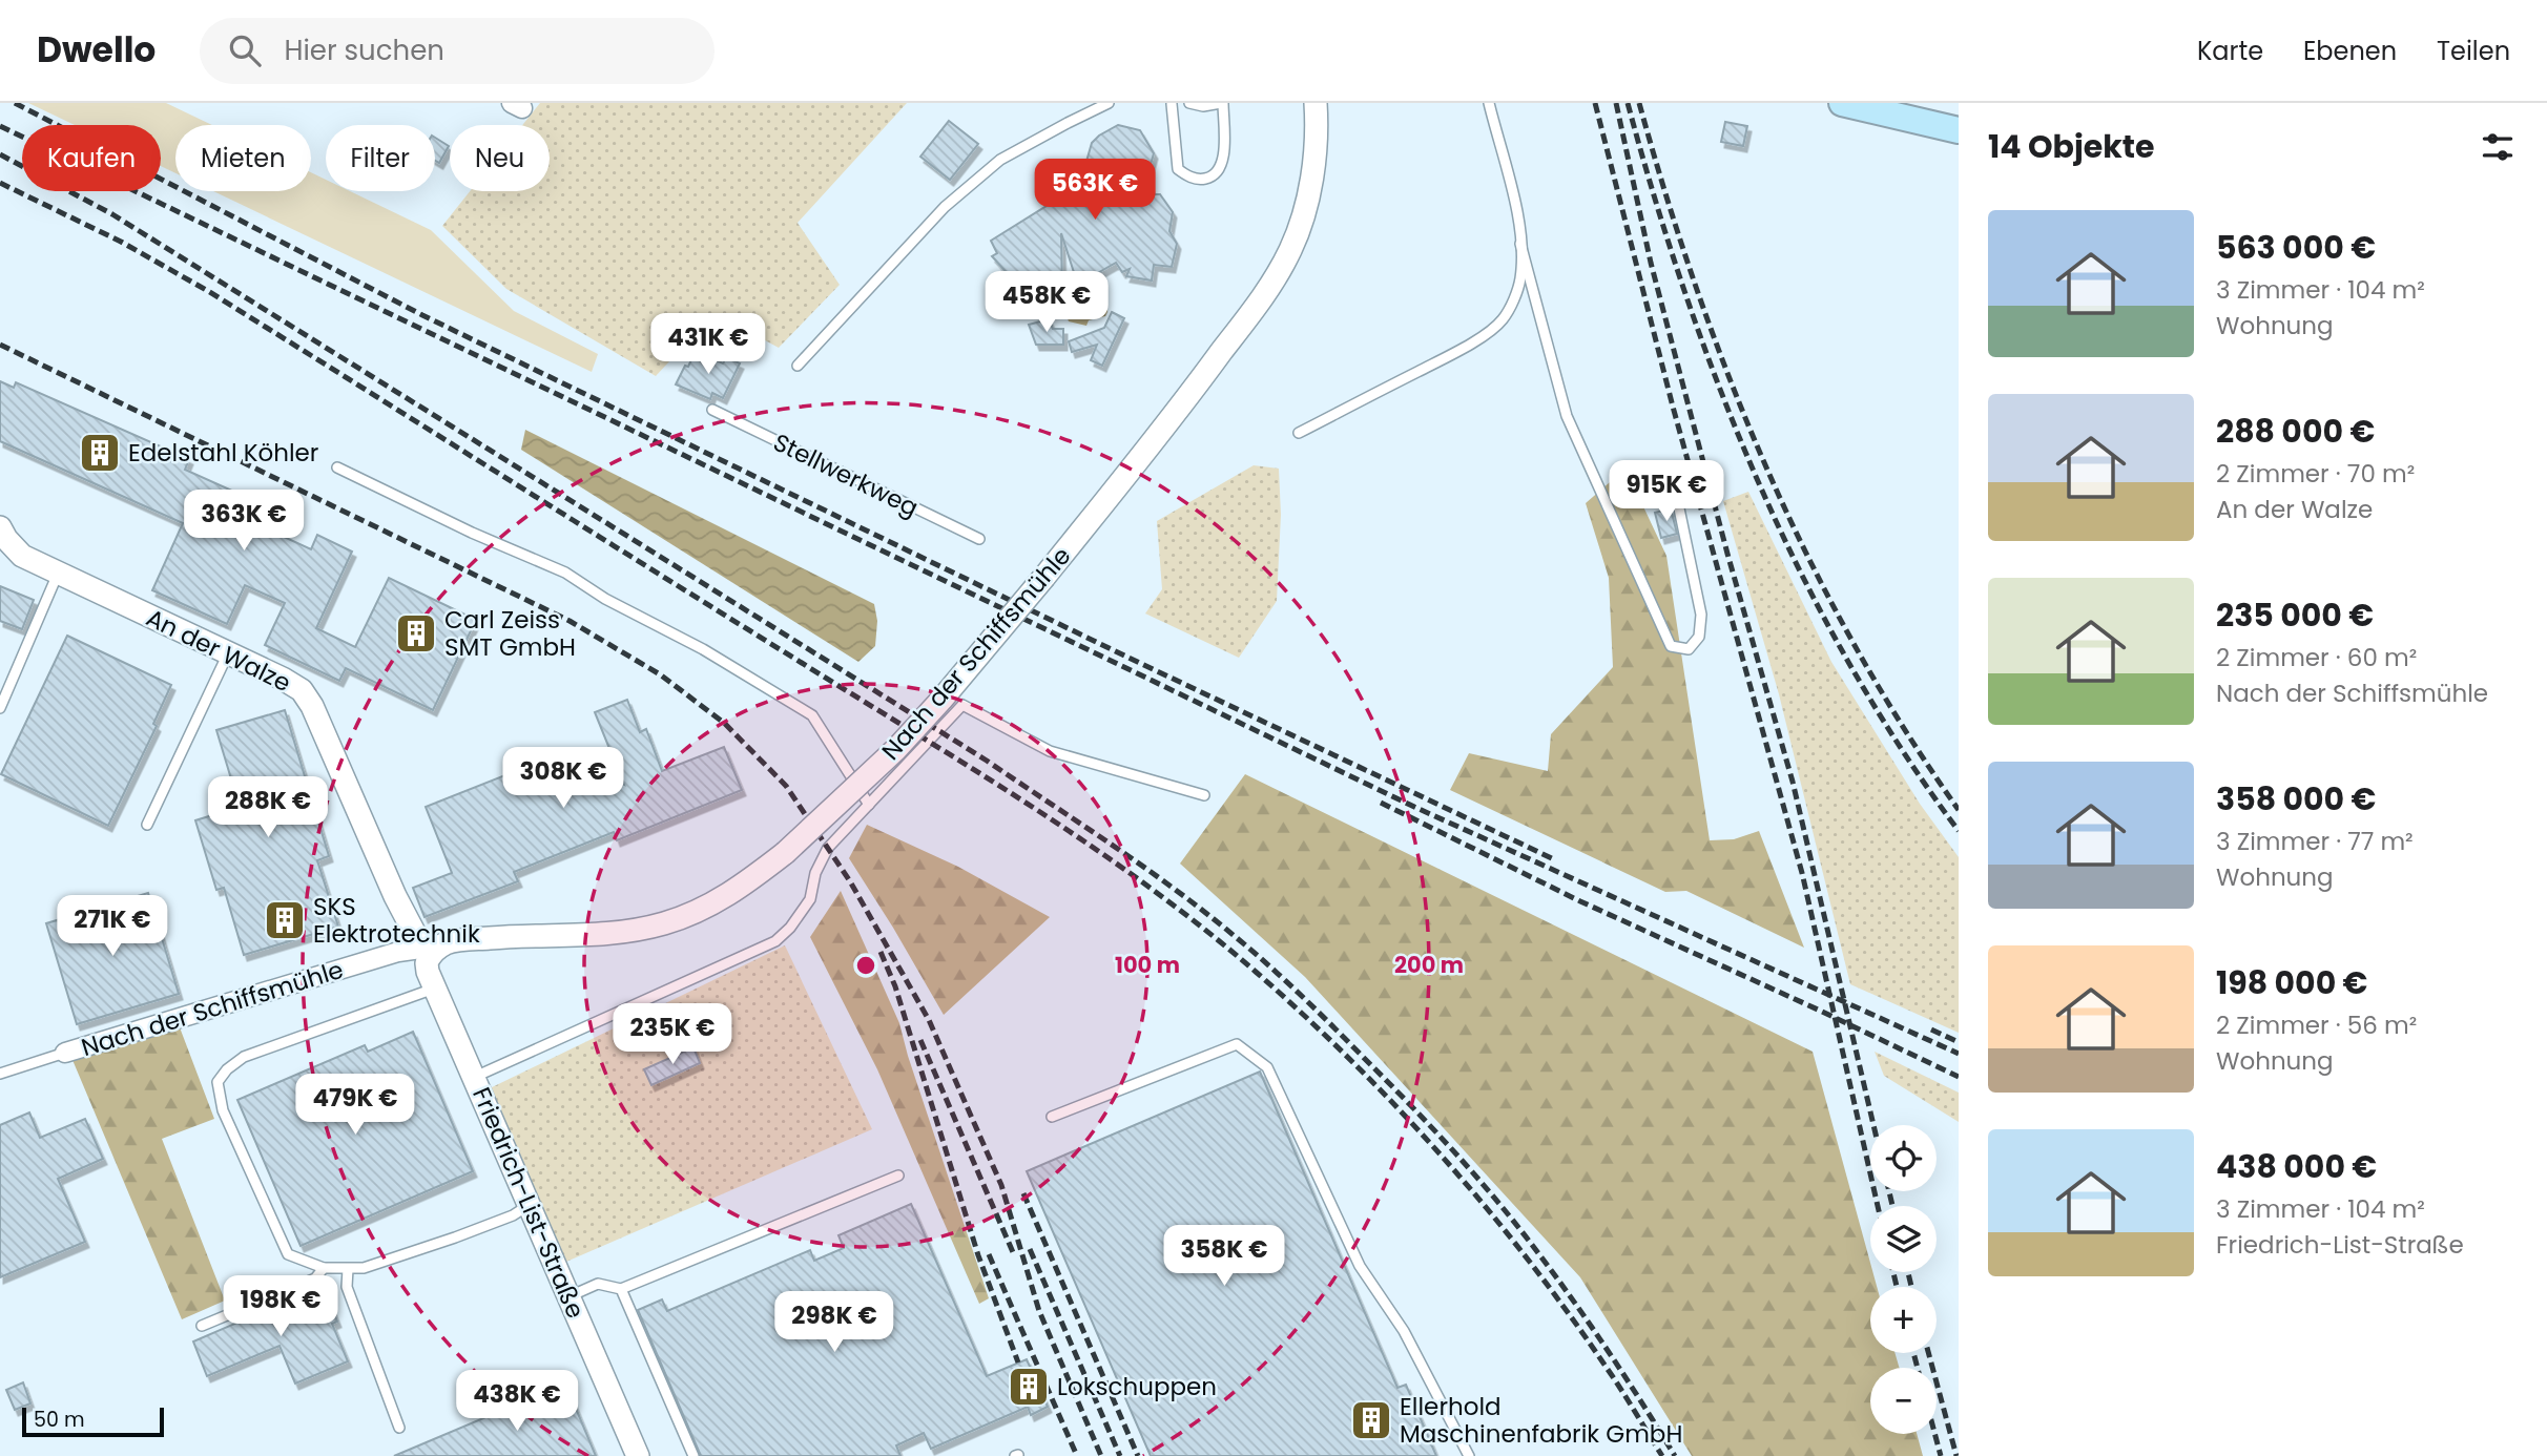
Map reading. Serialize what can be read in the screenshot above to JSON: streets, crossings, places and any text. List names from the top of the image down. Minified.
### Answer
{"streets":{"street":["An der Walze","Nach der Schiffsmühle","Friedrich-List-Straße"],"lane":["Stellwerkweg"]},"crossings":[["An der Walze","Nach der Schiffsmühle"],["An der Walze","Friedrich-List-Straße"],["Nach der Schiffsmühle","Friedrich-List-Straße"]],"places":{"building":["Edelstahl Köhler","Carl Zeiss SMT GmbH","SKS Elektrotechnik","Lokschuppen","Ellerhold Maschinenfabrik GmbH"]},"scale_bar":"50 m","page":{"header":"Dwello","search":"Hier suchen","nav":["Karte","Ebenen","Teilen"],"heading":"14 Objekte","chip":["Kaufen","Mieten","Filter","Neu"],"price":["563K €","458K €","431K €","915K €","363K €","308K €","288K €","271K €","235K €","479K €","358K €","198K €","298K €","438K €"],"list":[{"name":"563 000 €","note":"3 Zimmer · 104 m² · Wohnung"},{"name":"288 000 €","note":"2 Zimmer · 70 m² · An der Walze"},{"name":"235 000 €","note":"2 Zimmer · 60 m² · Nach der Schiffsmühle"},{"name":"358 000 €","note":"3 Zimmer · 77 m² · Wohnung"},{"name":"198 000 €","note":"2 Zimmer · 56 m² · Wohnung"},{"name":"438 000 €","note":"3 Zimmer · 104 m² · Friedrich-List-Straße"}],"map_buttons":["+","−"],"scale":"50 m"},"rings":["100 m","200 m"]}
